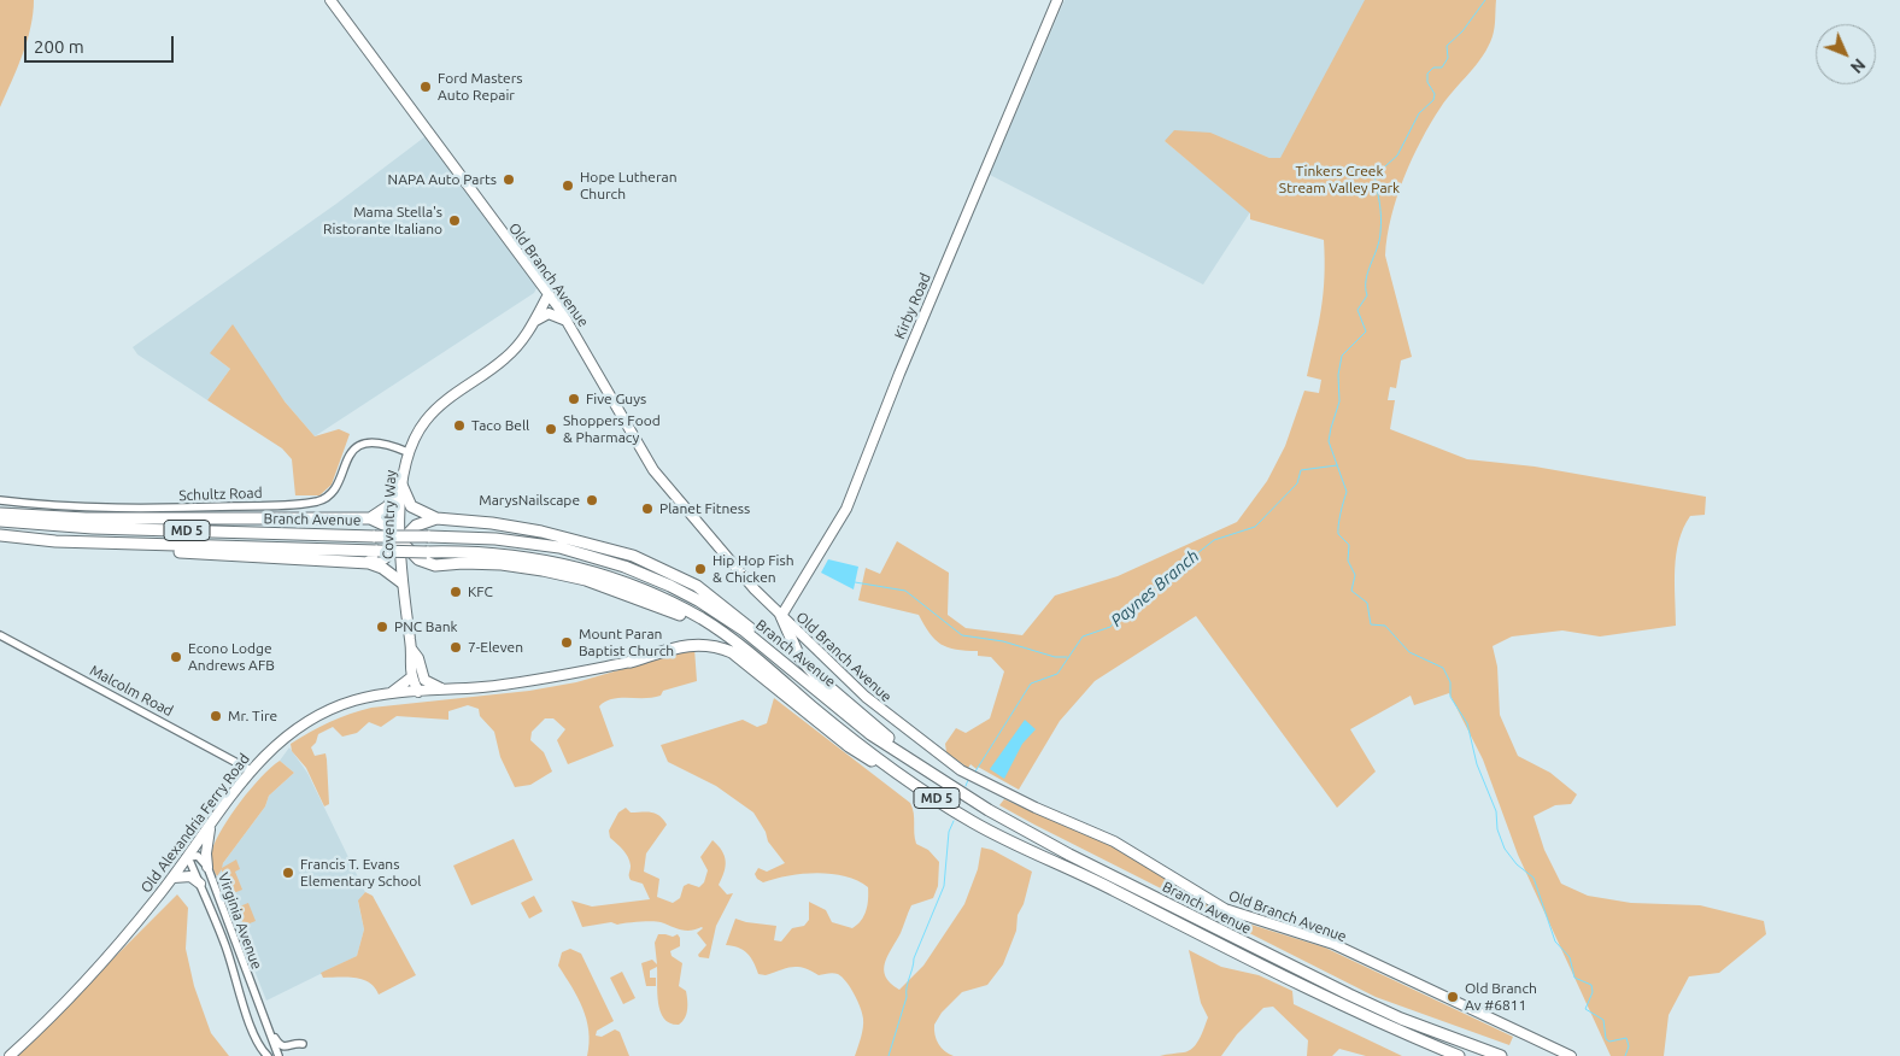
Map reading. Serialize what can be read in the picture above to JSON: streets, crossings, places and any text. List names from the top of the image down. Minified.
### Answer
{"streets":{"highway":["Branch Avenue","MD 5"],"main road":["Old Branch Avenue","Kirby Road","Coventry Way","Old Alexandria Ferry Road"],"street":["Schultz Road","Malcolm Road","Virginia Avenue"]},"crossings":[["Old Branch Avenue","Kirby Road"],["Old Branch Avenue","Coventry Way"],["Schultz Road","Coventry Way"],["Coventry Way","Old Alexandria Ferry Road"],["Malcolm Road","Old Alexandria Ferry Road"],["Old Alexandria Ferry Road","Virginia Avenue"]],"water":["Paynes Branch"],"parks":["Tinkers Creek Stream Valley Park"],"places":["Ford Masters Auto Repair","NAPA Auto Parts","Hope Lutheran Church","Mama Stella's Ristorante Italiano","Five Guys","Taco Bell","Shoppers Food & Pharmacy","MarysNailscape","Planet Fitness","Hip Hop Fish & Chicken","KFC","PNC Bank","Mount Paran Baptist Church","7-Eleven","Econo Lodge Andrews AFB","Mr. Tire","Francis T. Evans Elementary School","Old Branch Av #6811"],"scale_bar":"200 m","north":"bottom right"}
